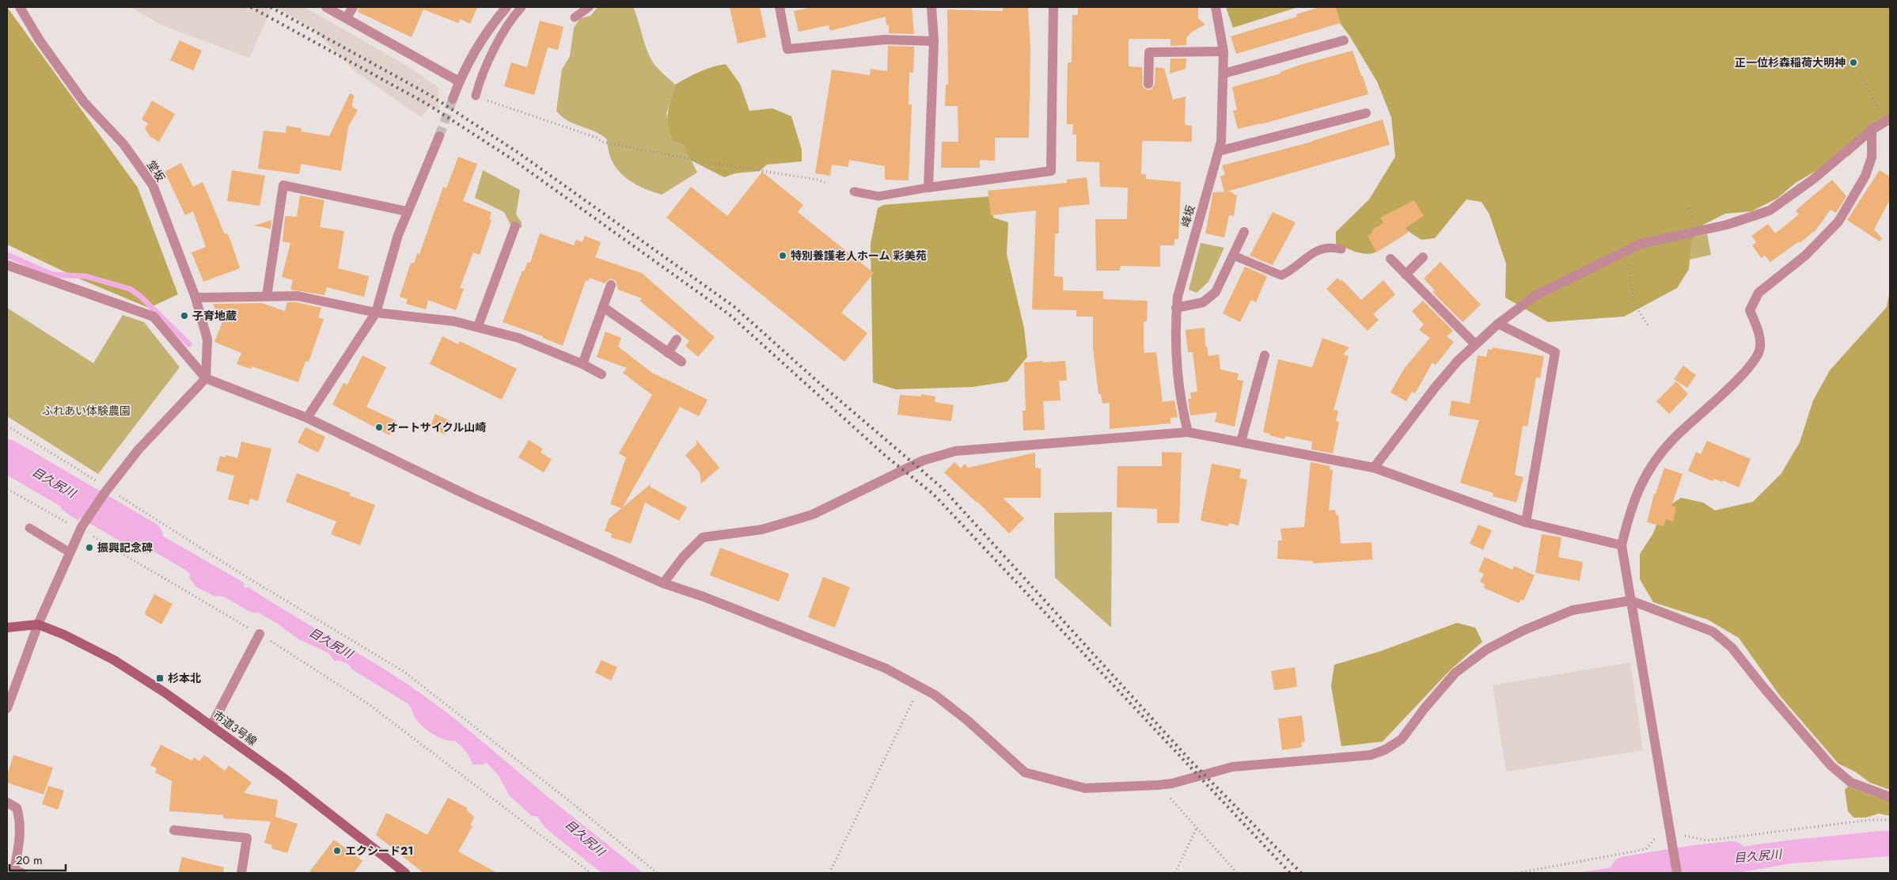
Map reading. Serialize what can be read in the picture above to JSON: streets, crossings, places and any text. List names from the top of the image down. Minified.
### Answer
{"streets":{"street":["堂坂","峰坂","市道3号線"]},"water":["目久尻川"],"parks":["ふれあい体験農園"],"places":{"other":["正一位杉森稲荷大明神","特別養護老人ホーム 彩美苑","子育地蔵","オートサイクル山崎","振興記念碑","エクシード21"],"transit":["杉本北"]},"scale_bar":"20 m"}
